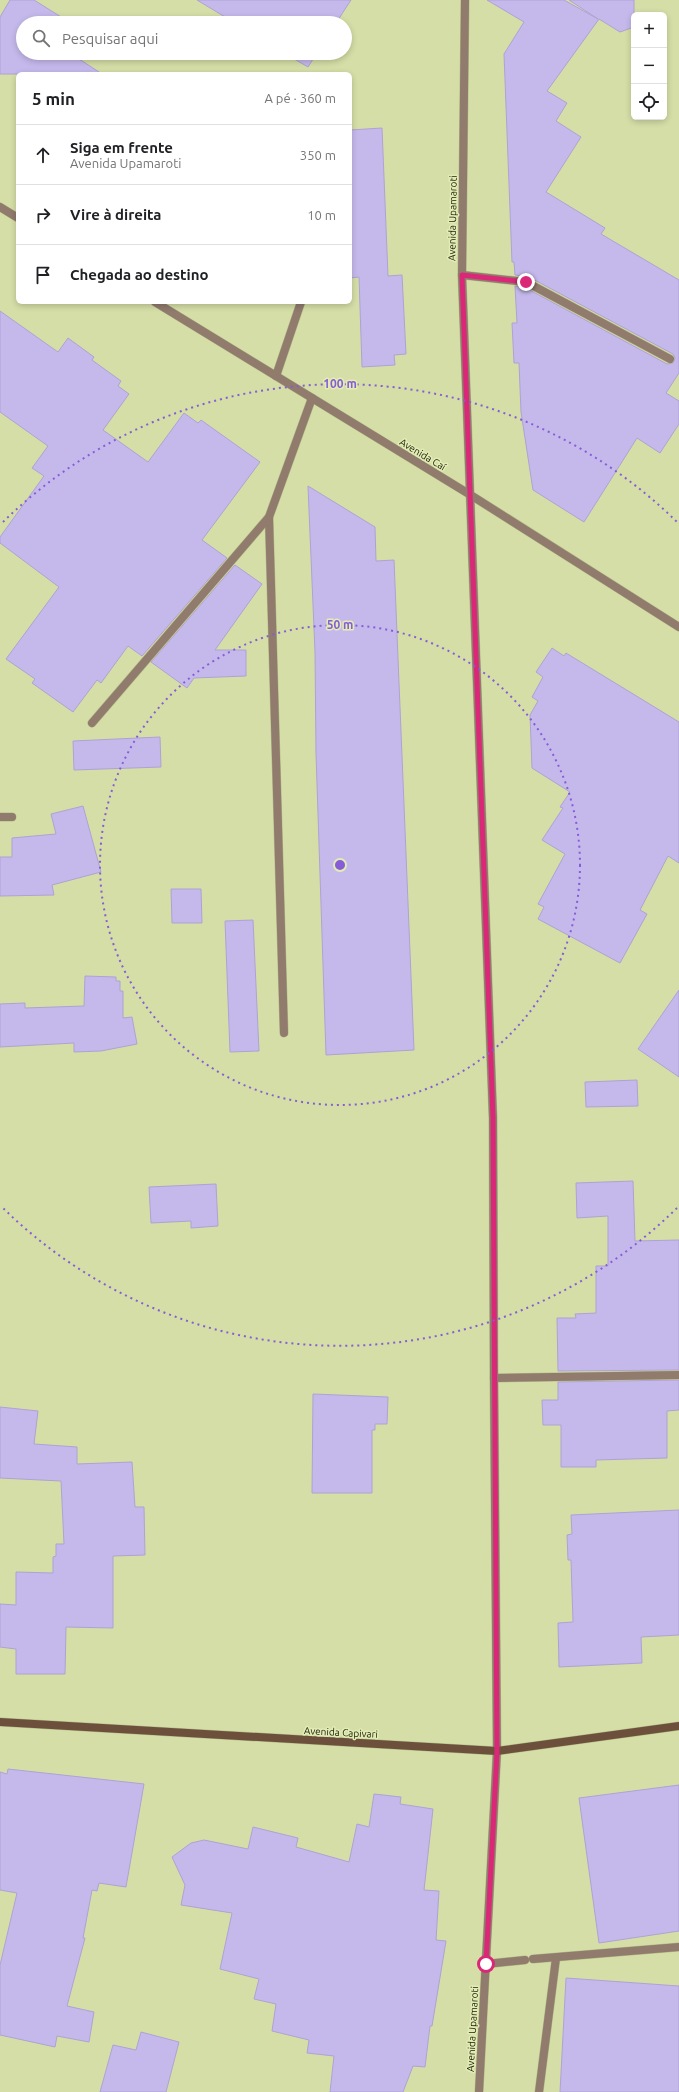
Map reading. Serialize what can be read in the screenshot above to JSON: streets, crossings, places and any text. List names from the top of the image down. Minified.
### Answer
{"streets":{"street":["Avenida Upamaroti","Avenida Caí","Avenida Capivari"]},"crossings":[["Avenida Upamaroti","Avenida Caí"],["Avenida Upamaroti","Avenida Capivari"]],"page":{"map_buttons":["+","−"],"search":"Pesquisar aqui","heading":["5 min","A pé · 360 m"],"list":[["Siga em frente","Avenida Upamaroti","350 m"],["Vire à direita","10 m"],"Chegada ao destino"]},"rings":["100 m","50 m"]}
